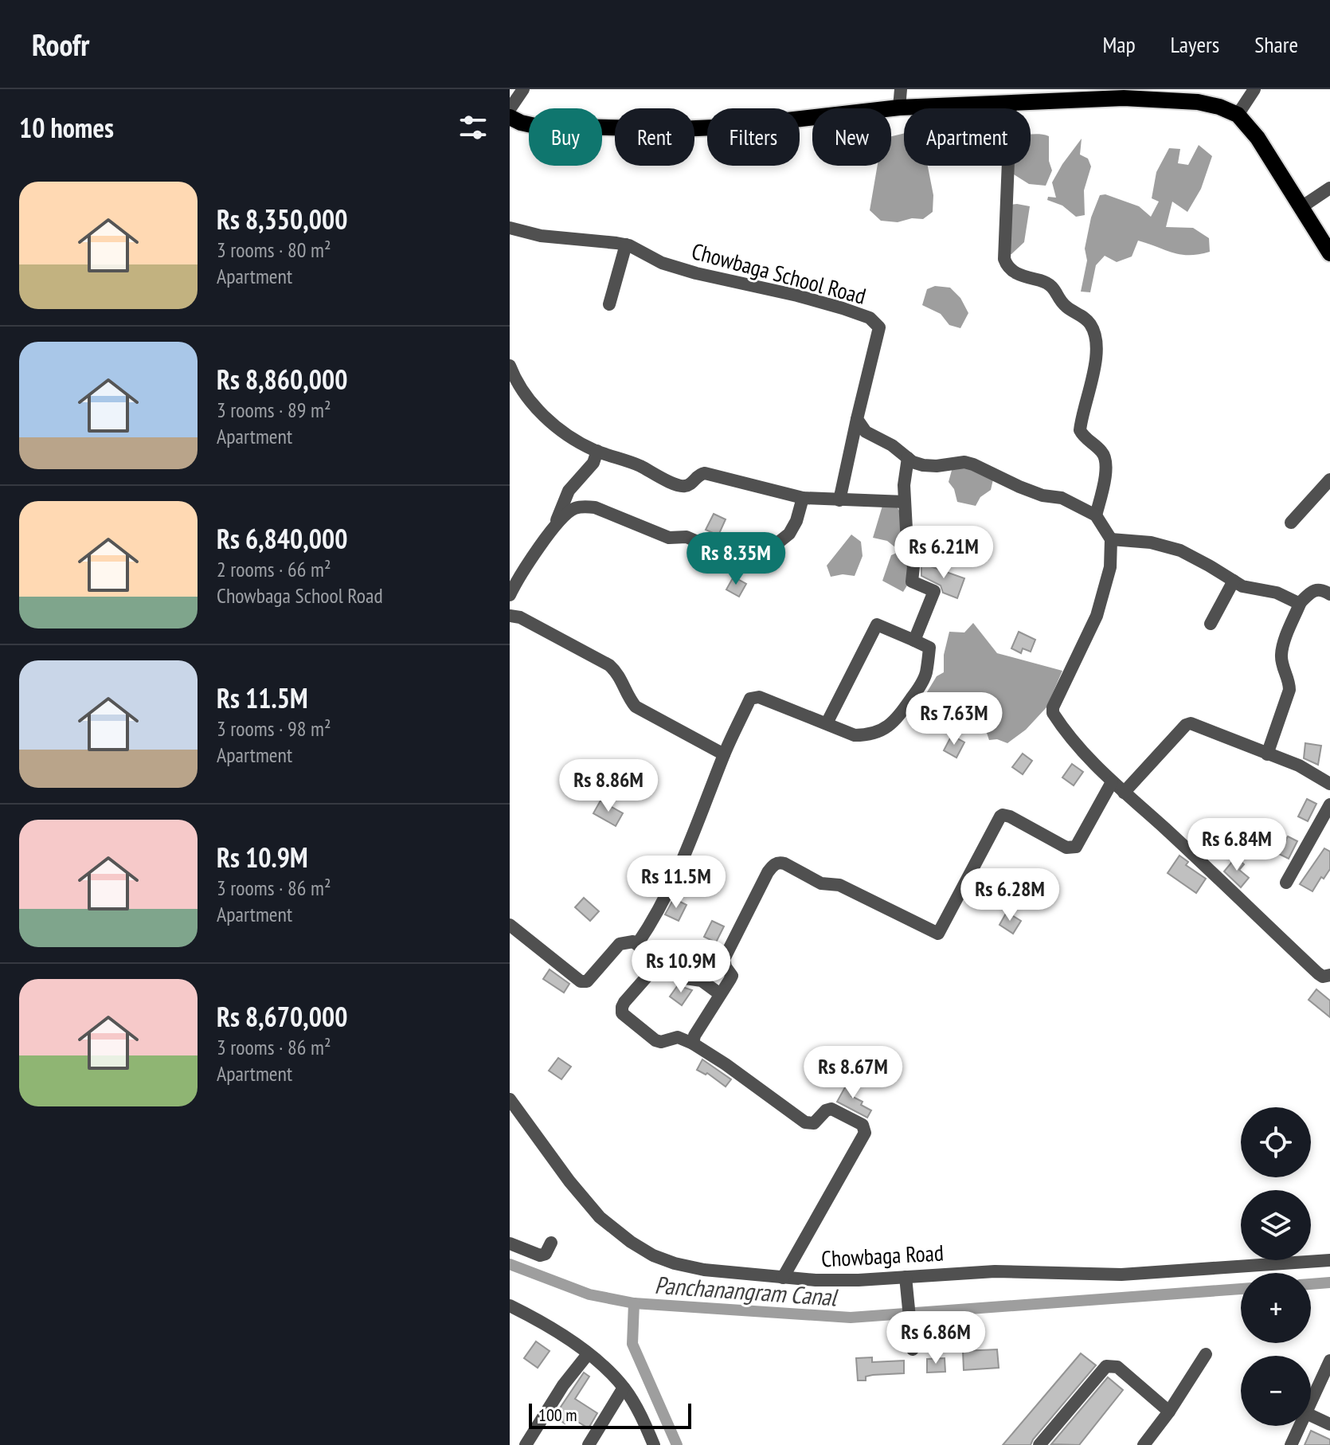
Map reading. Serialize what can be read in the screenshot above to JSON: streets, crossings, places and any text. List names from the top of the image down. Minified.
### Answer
{"streets":{"street":["Chowbaga School Road","Chowbaga Road"]},"water":["Panchanangram Canal"],"scale_bar":"100 m","page":{"header":"Roofr","nav":["Map","Layers","Share"],"heading":"10 homes","chip":["Buy","Rent","Filters","New","Apartment"],"list":[{"name":"Rs 8,350,000","note":"3 rooms · 80 m² · Apartment"},{"name":"Rs 8,860,000","note":"3 rooms · 89 m² · Apartment"},{"name":"Rs 6,840,000","note":"2 rooms · 66 m² · Chowbaga School Road"},{"name":"Rs 11.5M","note":"3 rooms · 98 m² · Apartment"},{"name":"Rs 10.9M","note":"3 rooms · 86 m² · Apartment"},{"name":"Rs 8,670,000","note":"3 rooms · 86 m² · Apartment"}],"price":["Rs 6.21M","Rs 8.35M","Rs 7.63M","Rs 8.86M","Rs 6.84M","Rs 11.5M","Rs 6.28M","Rs 10.9M","Rs 8.67M","Rs 6.86M"],"map_buttons":["+","−"],"scale":"100 m"}}
